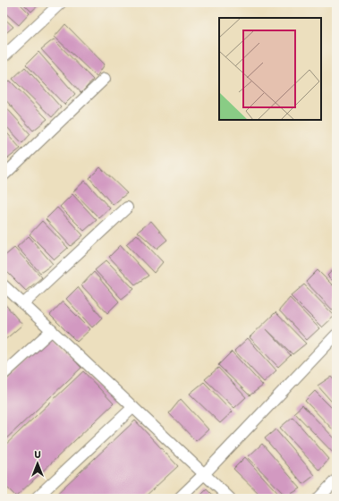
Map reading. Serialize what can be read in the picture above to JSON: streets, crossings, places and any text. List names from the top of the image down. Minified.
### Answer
{"north":"top"}
